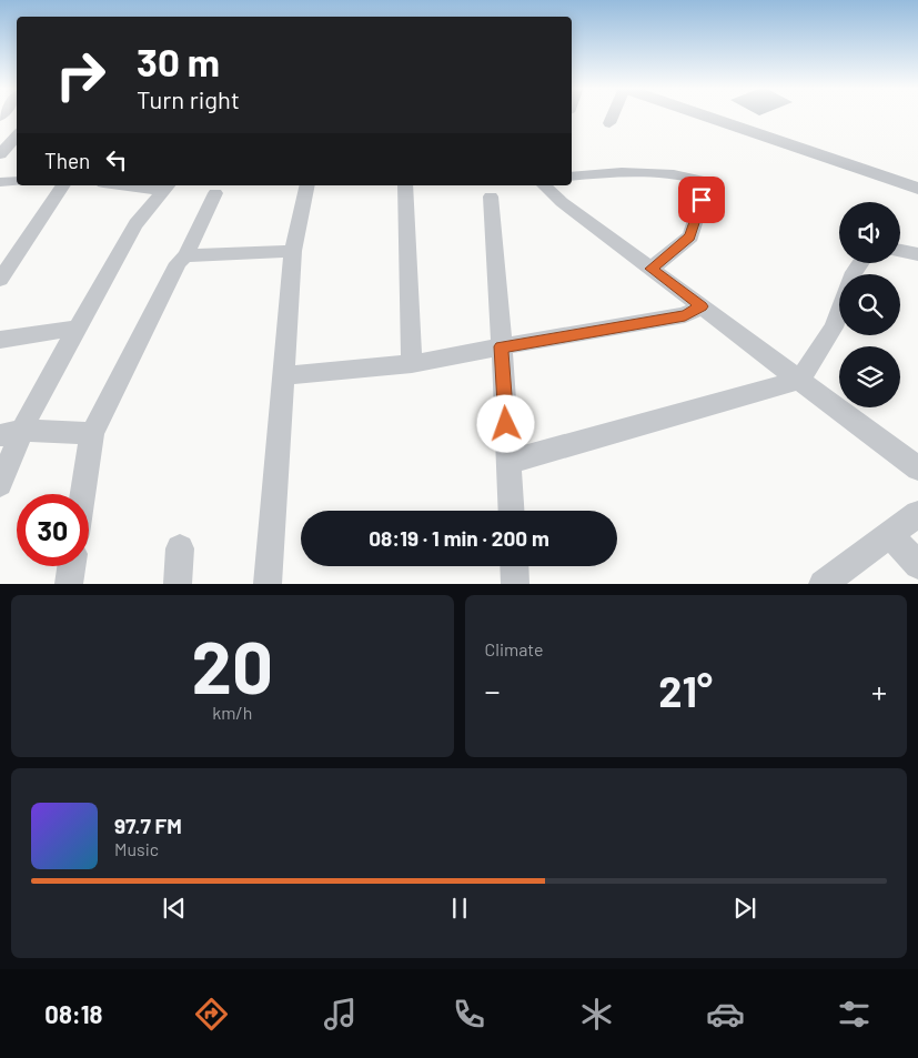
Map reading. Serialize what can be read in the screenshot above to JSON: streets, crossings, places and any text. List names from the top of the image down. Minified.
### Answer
{"page":{"turn":["30 m","Turn right"],"then":"Then","limit":"30","trip":"08:19 · 1 min · 200 m","tile":[["20","km/h"],"Climate"],"heat":["−","21°","+"],"song":["97.7 FM","Music"],"tabs":"08:18"}}
